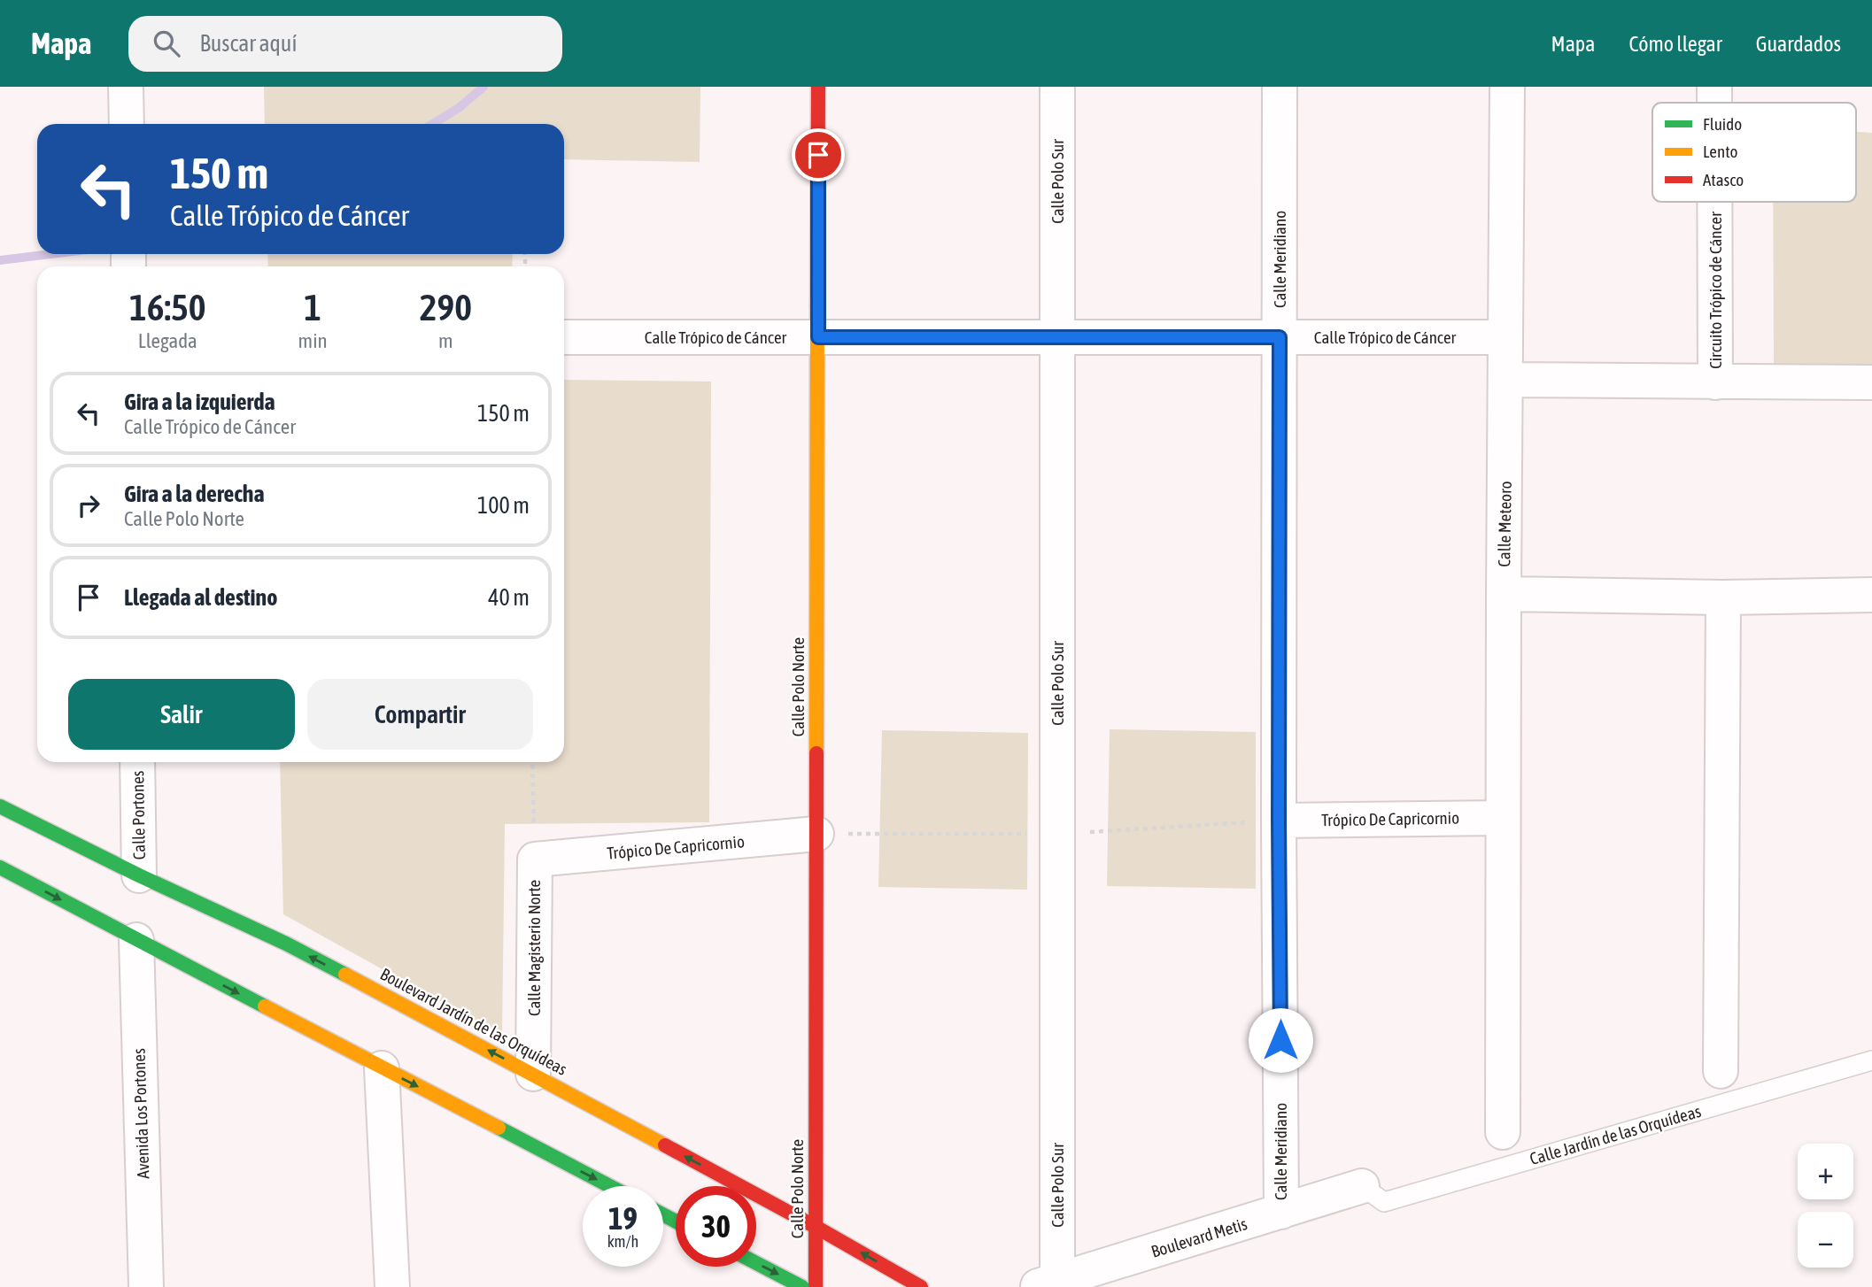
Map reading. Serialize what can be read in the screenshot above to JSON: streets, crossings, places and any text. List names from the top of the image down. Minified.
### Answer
{"streets":{"street":["Calle Polo Sur","Calle Meridiano","Circuito Trópico de Cáncer","Calle Trópico de Cáncer","Calle Meteoro","Calle Polo Norte","Calle Portones","Trópico De Capricornio","Calle Magisterio Norte","Boulevard Jardín de las Orquídeas","Avenida Los Portones","Boulevard Metis"],"lane":["Calle Jardín de las Orquídeas"]},"crossings":[["Calle Polo Sur","Calle Trópico de Cáncer"],["Calle Polo Sur","Boulevard Metis"],["Calle Meridiano","Calle Trópico de Cáncer"],["Calle Meridiano","Trópico De Capricornio"],["Calle Meridiano","Boulevard Metis"],["Calle Trópico de Cáncer","Calle Meteoro"],["Calle Trópico de Cáncer","Calle Polo Norte"],["Calle Meteoro","Trópico De Capricornio"],["Calle Polo Norte","Trópico De Capricornio"],["Calle Polo Norte","Boulevard Jardín de las Orquídeas"],["Calle Portones","Boulevard Jardín de las Orquídeas"],["Trópico De Capricornio","Calle Magisterio Norte"],["Calle Magisterio Norte","Boulevard Jardín de las Orquídeas"],["Calle Jardín de las Orquídeas","Boulevard Metis"]],"legend":["Fluido","Lento","Atasco"],"page":{"header":"Mapa","search":"Buscar aquí","nav":["Mapa","Cómo llegar","Guardados"],"turn":["150 m","Calle Trópico de Cáncer"],"eta":["16:50","Llegada","1","min","290","m"],"list":[{"name":"Gira a la izquierda","note":"Calle Trópico de Cáncer","value":"150 m"},{"name":"Gira a la derecha","note":"Calle Polo Norte","value":"100 m"},{"name":"Llegada al destino","value":"40 m"}],"buttons":["Salir","Compartir"],"map_buttons":["+","−"],"speed":"19 km/h","limit":"30"}}
